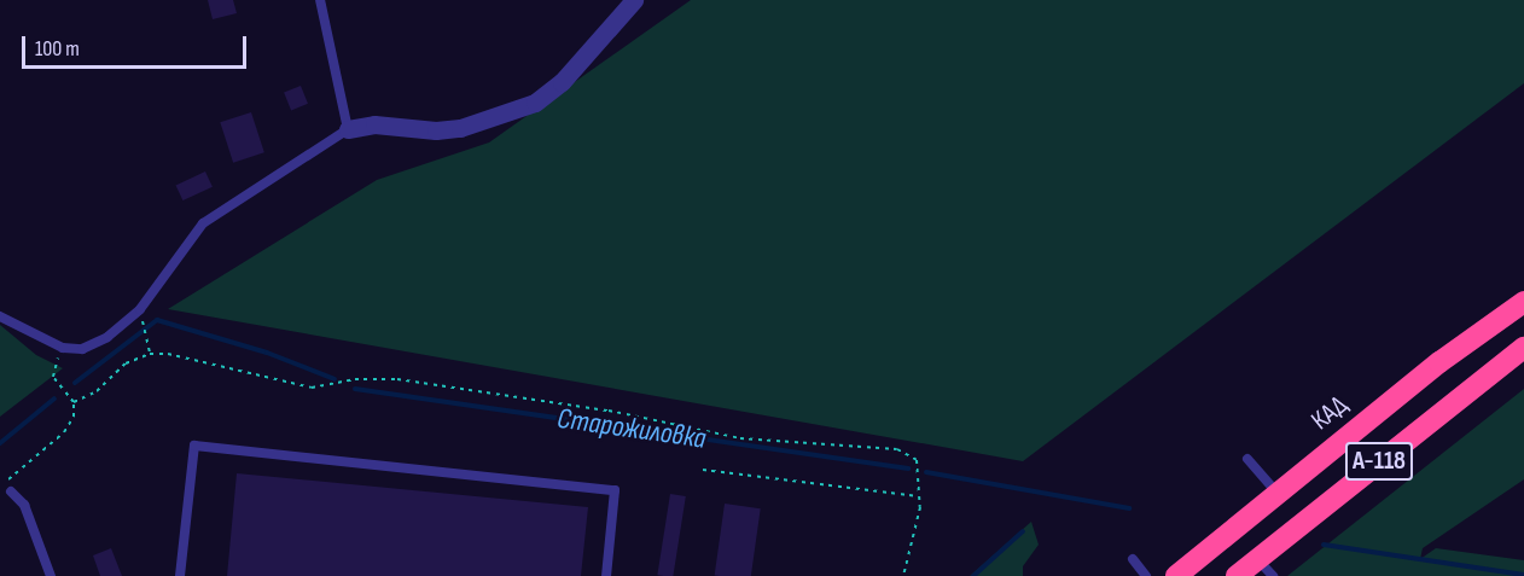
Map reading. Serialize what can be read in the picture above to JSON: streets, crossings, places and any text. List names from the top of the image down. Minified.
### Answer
{"streets":{"highway":["КАД","А-118"]},"water":["Старожиловка"],"scale_bar":"100 m"}
